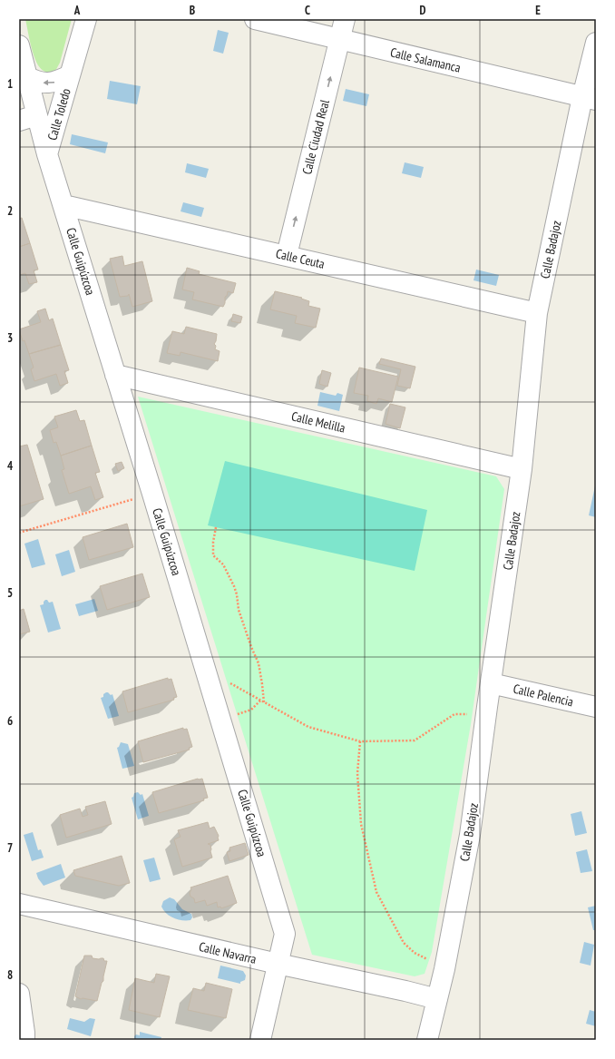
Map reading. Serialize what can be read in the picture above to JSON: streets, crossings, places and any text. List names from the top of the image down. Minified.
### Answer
{"streets":{"street":["Calle Salamanca","Calle Toledo","Calle Ciudad Real","Calle Badajoz","Calle Ceuta","Calle Guipúzcoa","Calle Melilla","Calle Palencia","Calle Navarra"]},"crossings":[["Calle Salamanca","Calle Ciudad Real"],["Calle Salamanca","Calle Badajoz"],["Calle Toledo","Calle Guipúzcoa"],["Calle Ciudad Real","Calle Ceuta"],["Calle Badajoz","Calle Ceuta"],["Calle Badajoz","Calle Melilla"],["Calle Badajoz","Calle Palencia"],["Calle Badajoz","Calle Navarra"],["Calle Ceuta","Calle Guipúzcoa"],["Calle Guipúzcoa","Calle Melilla"],["Calle Guipúzcoa","Calle Navarra"]],"one_way":["Calle Ciudad Real"],"grid":{"columns":["A","B","C","D","E"],"rows":["1","2","3","4","5","6","7","8"]}}
